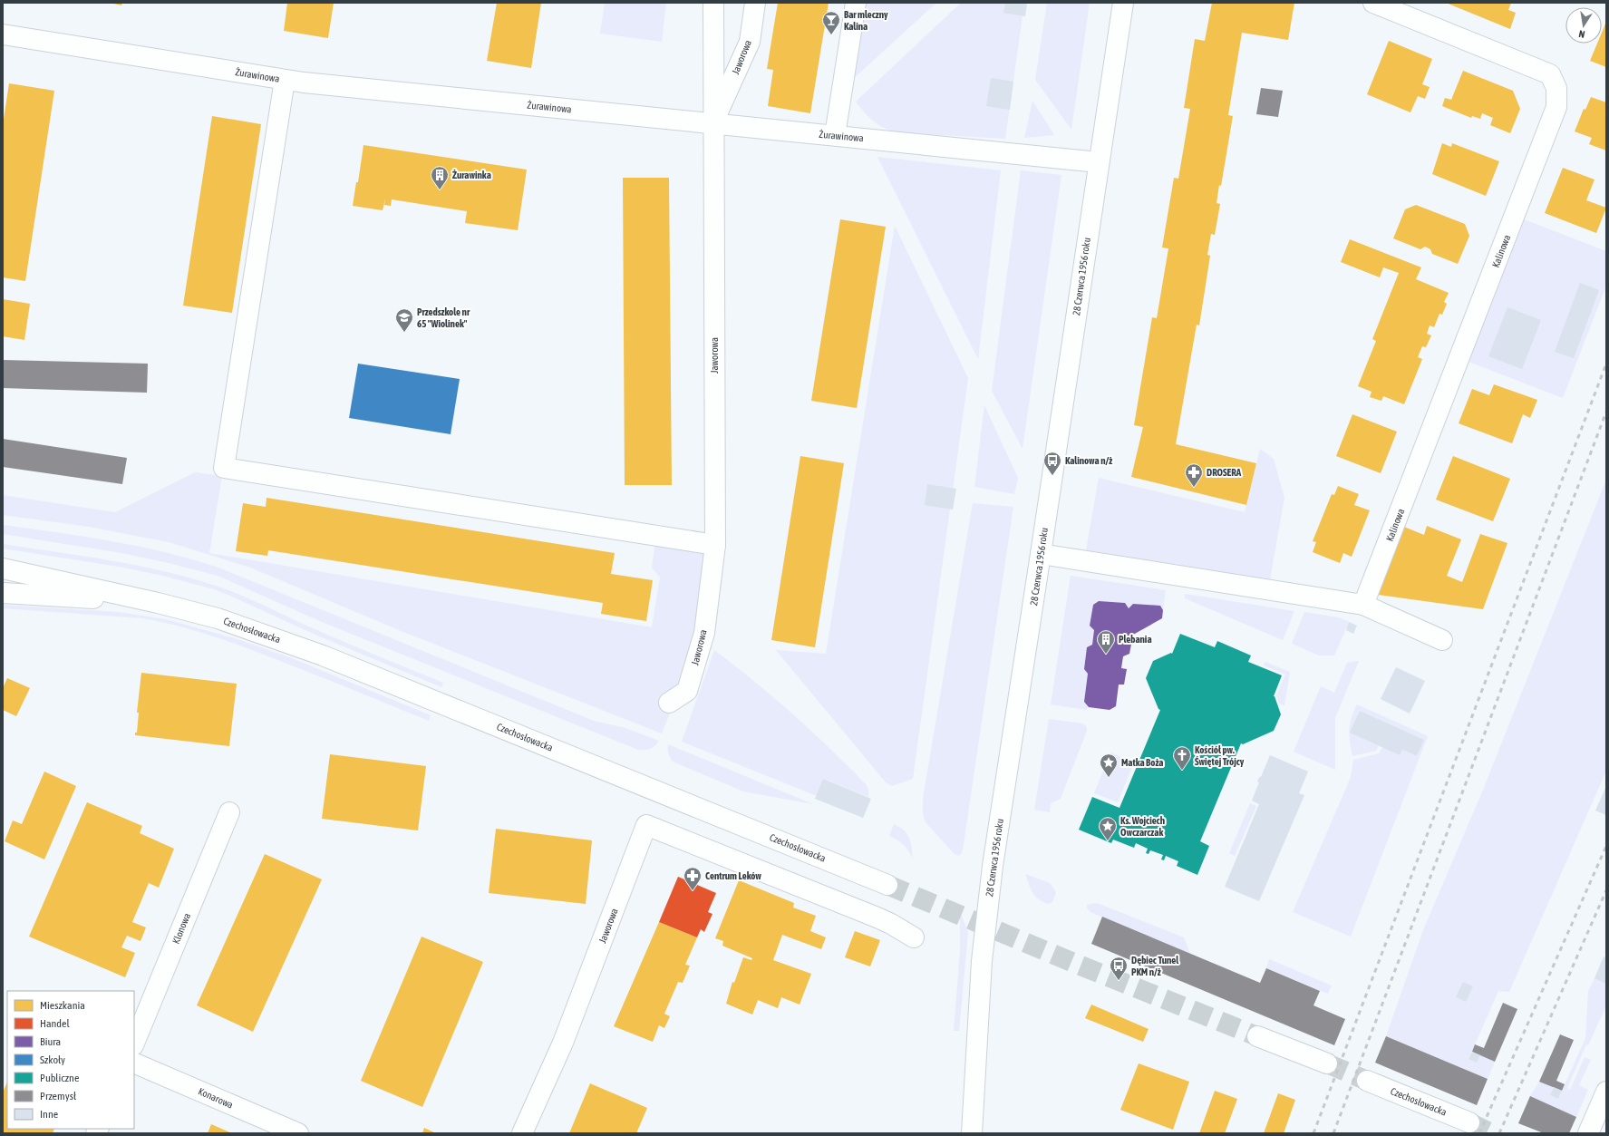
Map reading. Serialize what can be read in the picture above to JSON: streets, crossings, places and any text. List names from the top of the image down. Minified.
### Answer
{"streets":{"street":["Jaworowa","Żurawinowa","Kalinowa","28 Czerwca 1956 roku","Czechosłowacka","Klonowa","Konarowa"]},"crossings":[["Jaworowa","Żurawinowa"],["Żurawinowa","28 Czerwca 1956 roku"]],"places":{"bar":["Bar mleczny Kalina"],"building":["Żurawinka","Plebania"],"school or university":["Przedszkole nr 65 \"Wiolinek\""],"bus stop":["Kalinowa n/ż","Dębiec Tunel PKM n/ż"],"pharmacy":["DROSERA","Centrum Leków"],"church":["Kościół pw. Świętej Trójcy"],"place":["Matka Boża","Ks. Wojciech Owczarczak"]},"legend":["Mieszkania","Handel","Biura","Szkoły","Publiczne","Przemysł","Inne"],"north":"bottom"}
